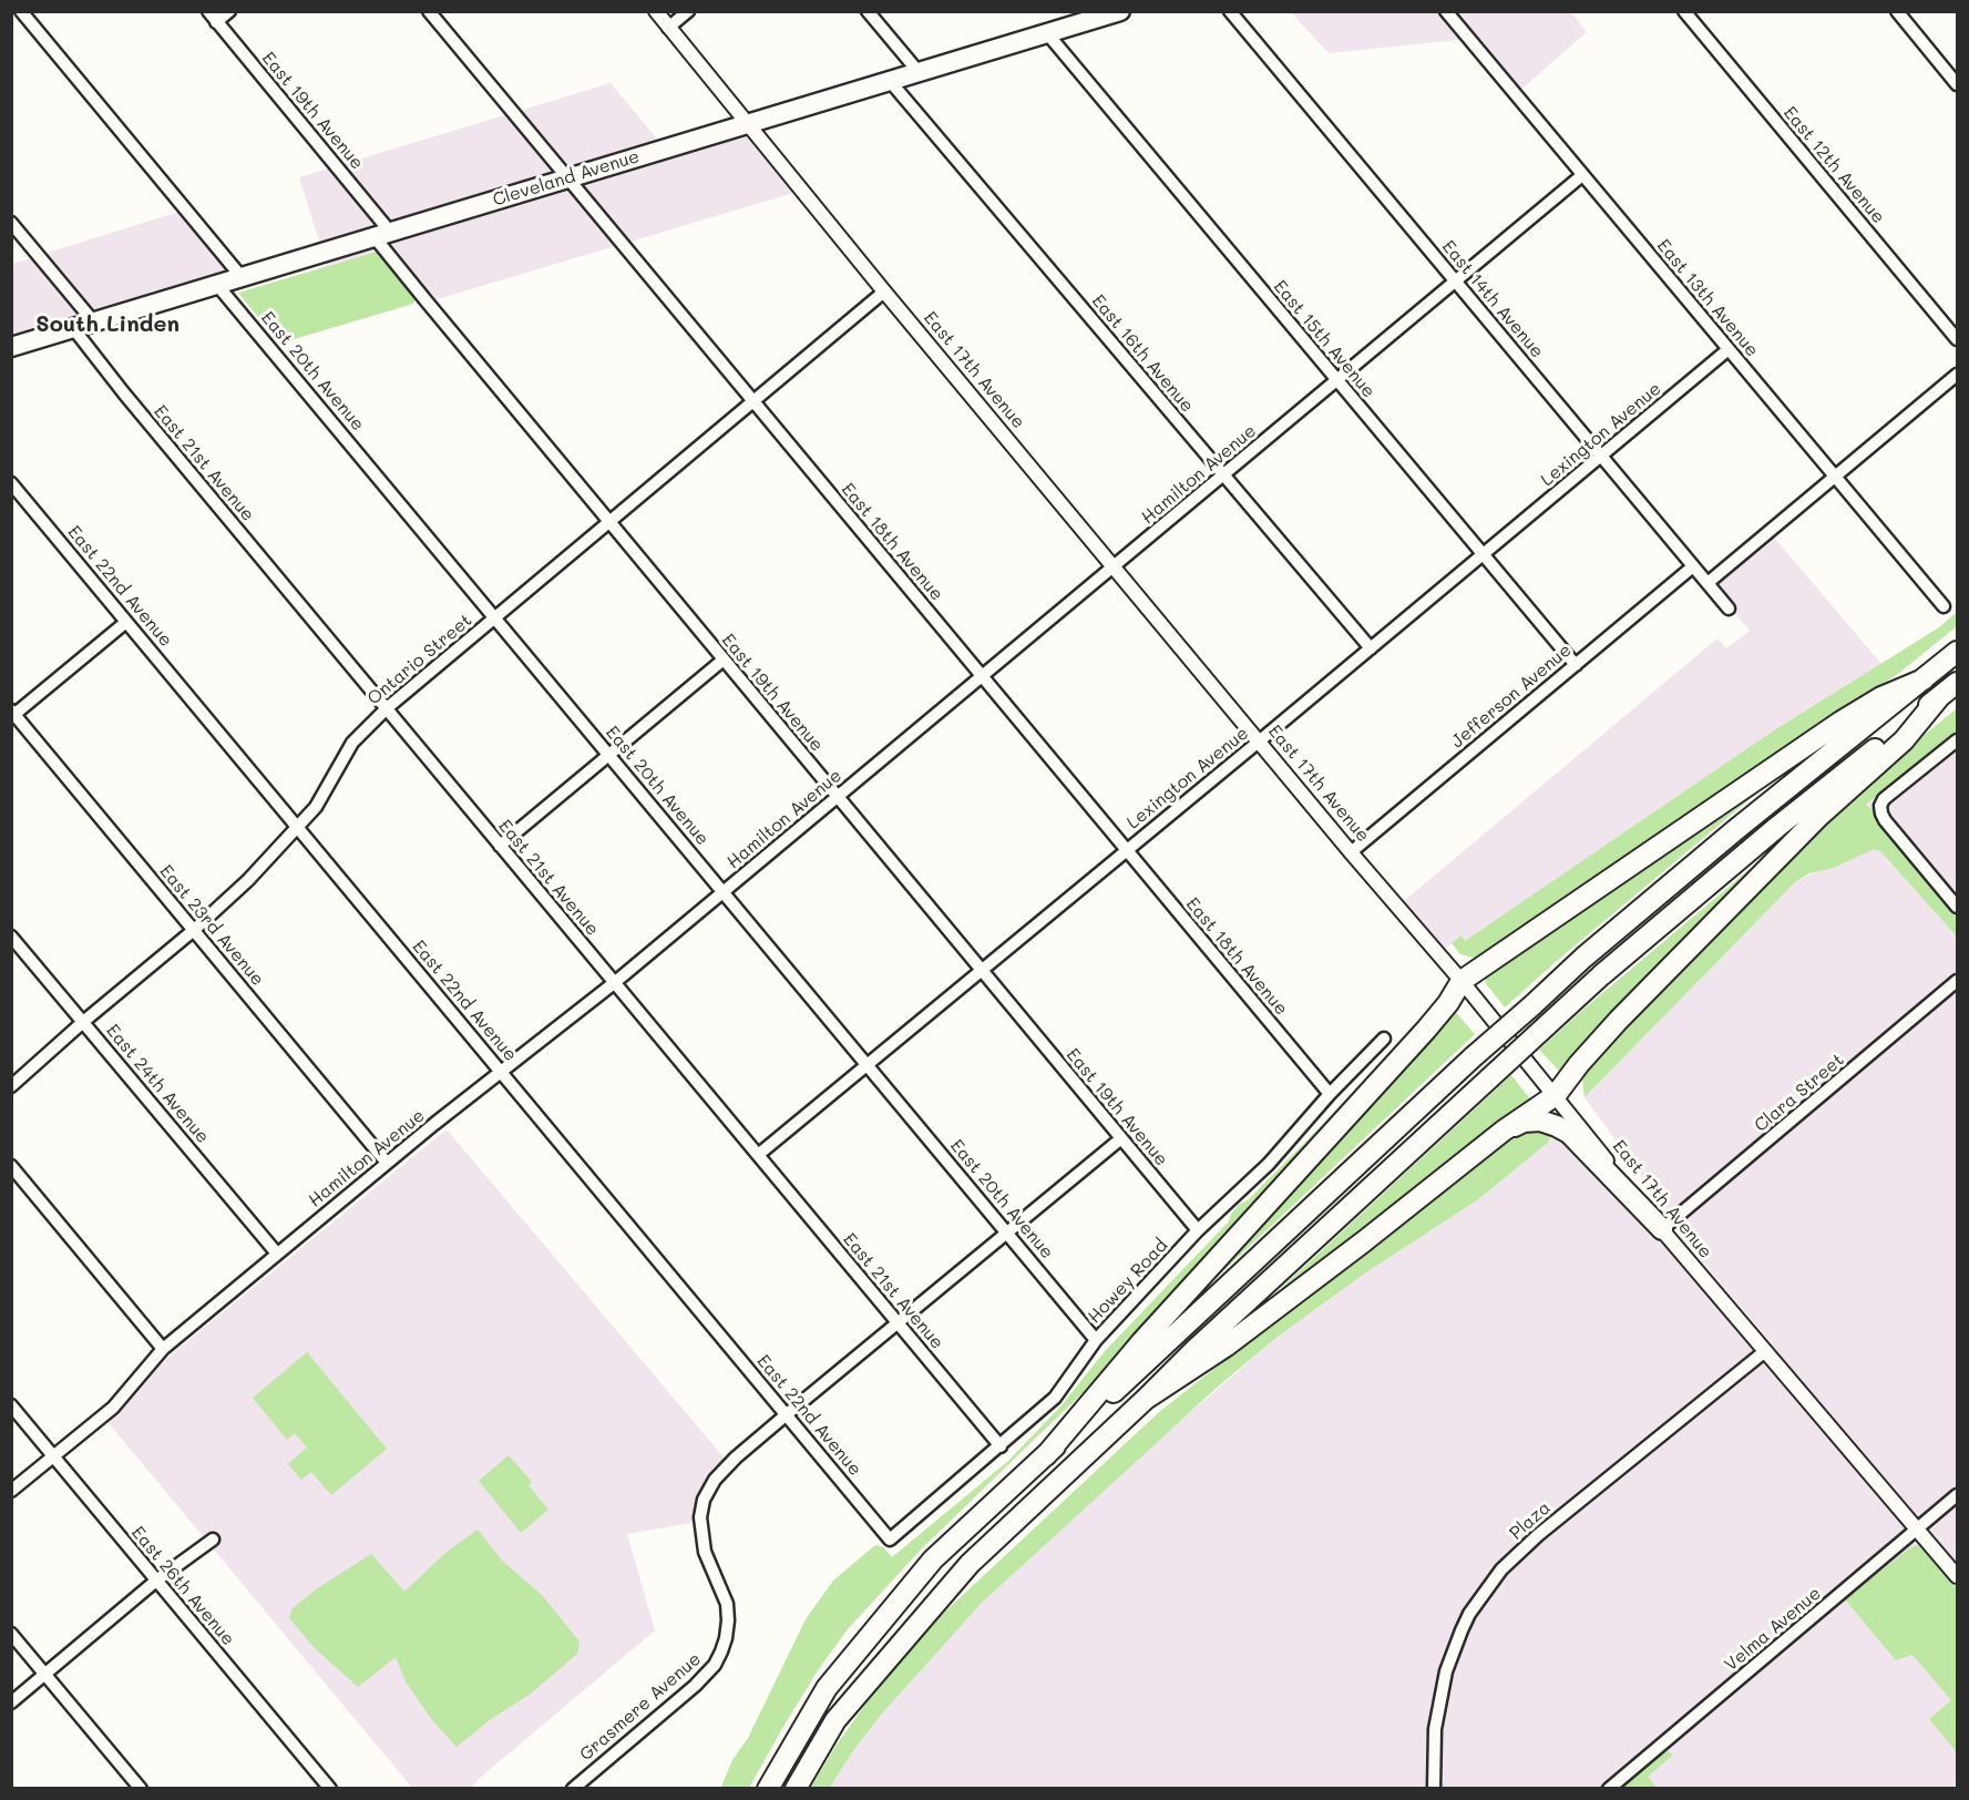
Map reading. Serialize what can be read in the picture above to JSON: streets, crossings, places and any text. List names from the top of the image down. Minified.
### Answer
{"streets":{"main road":["Cleveland Avenue"],"street":["East 19th Avenue","East 12th Avenue","East 13th Avenue","East 14th Avenue","East 15th Avenue","East 16th Avenue","East 17th Avenue","East 20th Avenue","Lexington Avenue","East 21st Avenue","Hamilton Avenue","East 18th Avenue","East 22nd Avenue","Ontario Street","Jefferson Avenue","East 23rd Avenue","East 24th Avenue","Clara Street","Howey Road","Plaza","East 26th Avenue","Velma Avenue","Grasmere Avenue"]},"crossings":[["East 19th Avenue","Cleveland Avenue"],["East 19th Avenue","Lexington Avenue"],["East 19th Avenue","Hamilton Avenue"],["East 19th Avenue","Ontario Street"],["East 19th Avenue","Howey Road"],["Cleveland Avenue","East 15th Avenue"],["Cleveland Avenue","East 16th Avenue"],["Cleveland Avenue","East 17th Avenue"],["Cleveland Avenue","East 20th Avenue"],["Cleveland Avenue","East 21st Avenue"],["Cleveland Avenue","East 18th Avenue"],["East 13th Avenue","Lexington Avenue"],["East 13th Avenue","Hamilton Avenue"],["East 14th Avenue","Lexington Avenue"],["East 14th Avenue","Hamilton Avenue"],["East 14th Avenue","Jefferson Avenue"],["East 15th Avenue","Lexington Avenue"],["East 15th Avenue","Hamilton Avenue"],["East 15th Avenue","Jefferson Avenue"],["East 16th Avenue","Lexington Avenue"],["East 16th Avenue","Hamilton Avenue"],["East 17th Avenue","Lexington Avenue"],["East 17th Avenue","Hamilton Avenue"],["East 17th Avenue","Ontario Street"],["East 17th Avenue","Jefferson Avenue"],["East 17th Avenue","Clara Street"],["East 17th Avenue","Plaza"],["East 17th Avenue","Velma Avenue"],["East 20th Avenue","Lexington Avenue"],["East 20th Avenue","Hamilton Avenue"],["East 20th Avenue","Ontario Street"],["East 20th Avenue","Howey Road"],["Lexington Avenue","East 21st Avenue"],["Lexington Avenue","East 18th Avenue"],["East 21st Avenue","Hamilton Avenue"],["East 21st Avenue","Ontario Street"],["East 21st Avenue","Howey Road"],["Hamilton Avenue","East 18th Avenue"],["Hamilton Avenue","East 22nd Avenue"],["Hamilton Avenue","East 23rd Avenue"],["Hamilton Avenue","East 24th Avenue"],["Hamilton Avenue","East 26th Avenue"],["East 18th Avenue","Ontario Street"],["East 18th Avenue","Howey Road"],["East 22nd Avenue","Ontario Street"],["East 22nd Avenue","Howey Road"],["East 22nd Avenue","Grasmere Avenue"],["Ontario Street","East 23rd Avenue"],["Ontario Street","East 24th Avenue"]],"districts":["South Linden"]}
